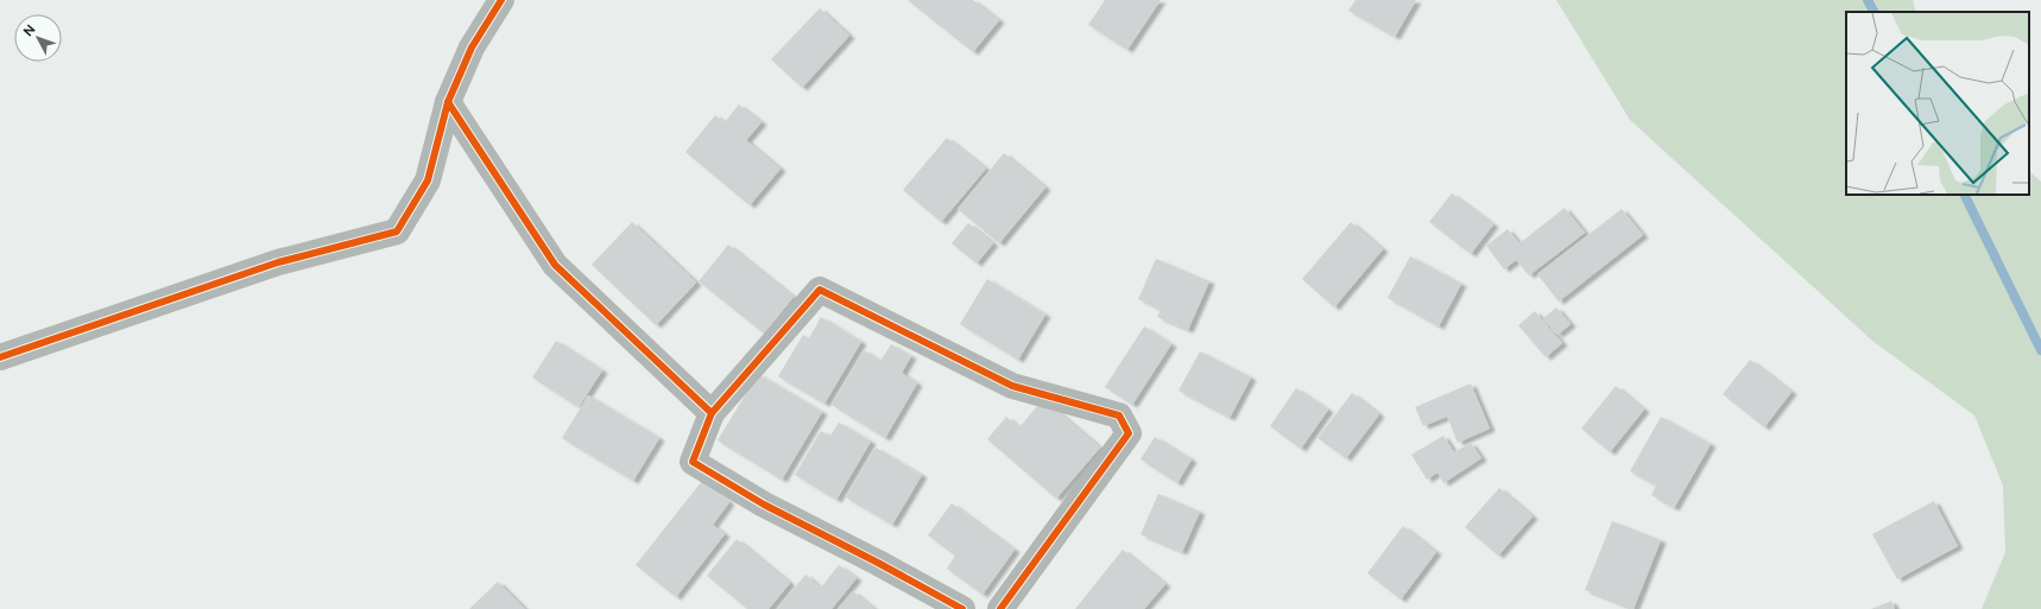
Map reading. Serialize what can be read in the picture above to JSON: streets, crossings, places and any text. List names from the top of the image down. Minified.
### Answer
{"north":"top left"}
